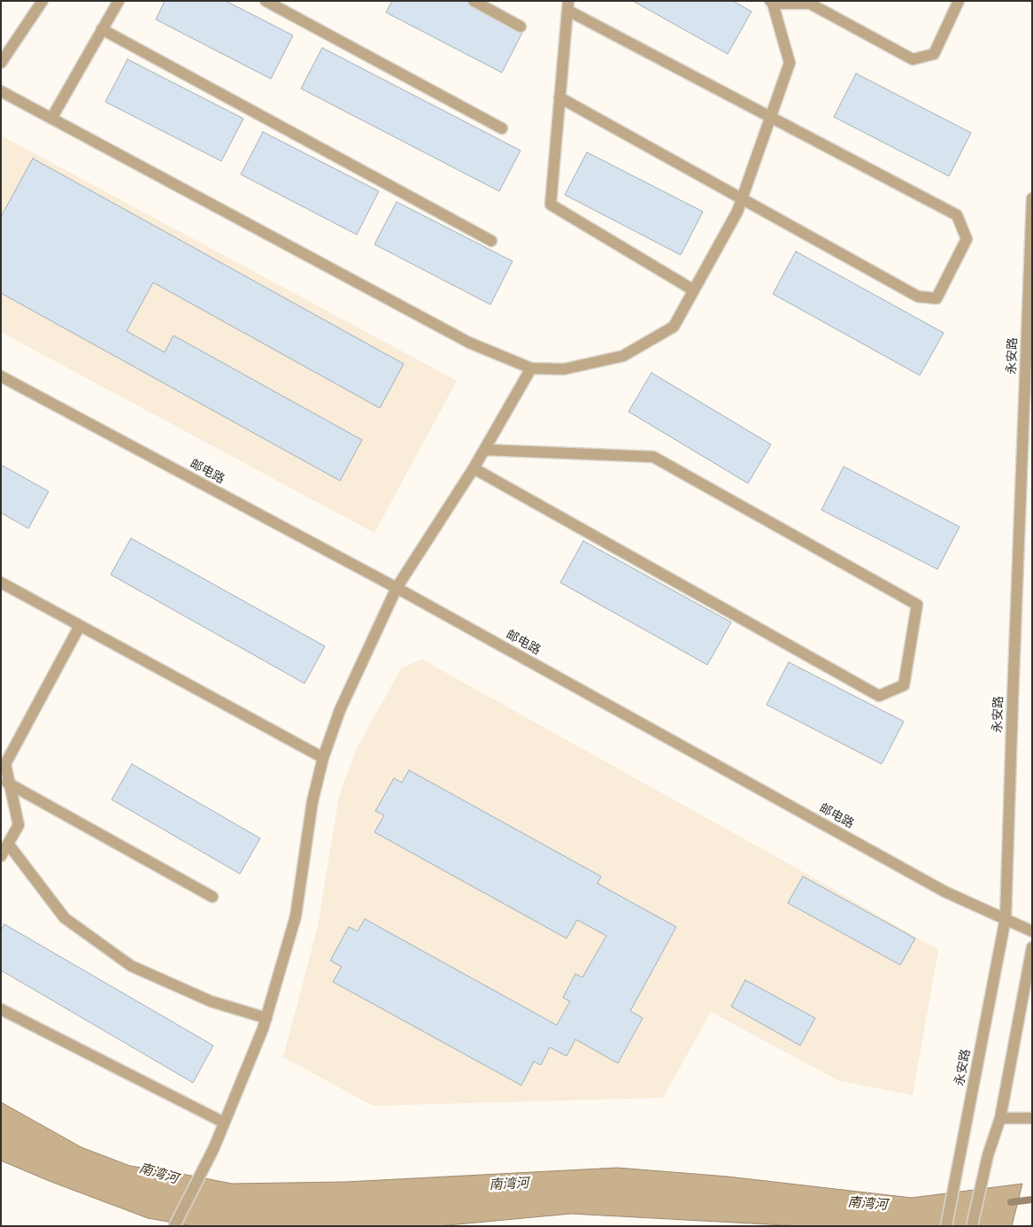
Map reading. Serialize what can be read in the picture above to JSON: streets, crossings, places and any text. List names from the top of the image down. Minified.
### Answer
{"streets":{"street":["永安路","邮电路"]},"crossings":[["永安路","邮电路"]],"water":["南湾河"]}
